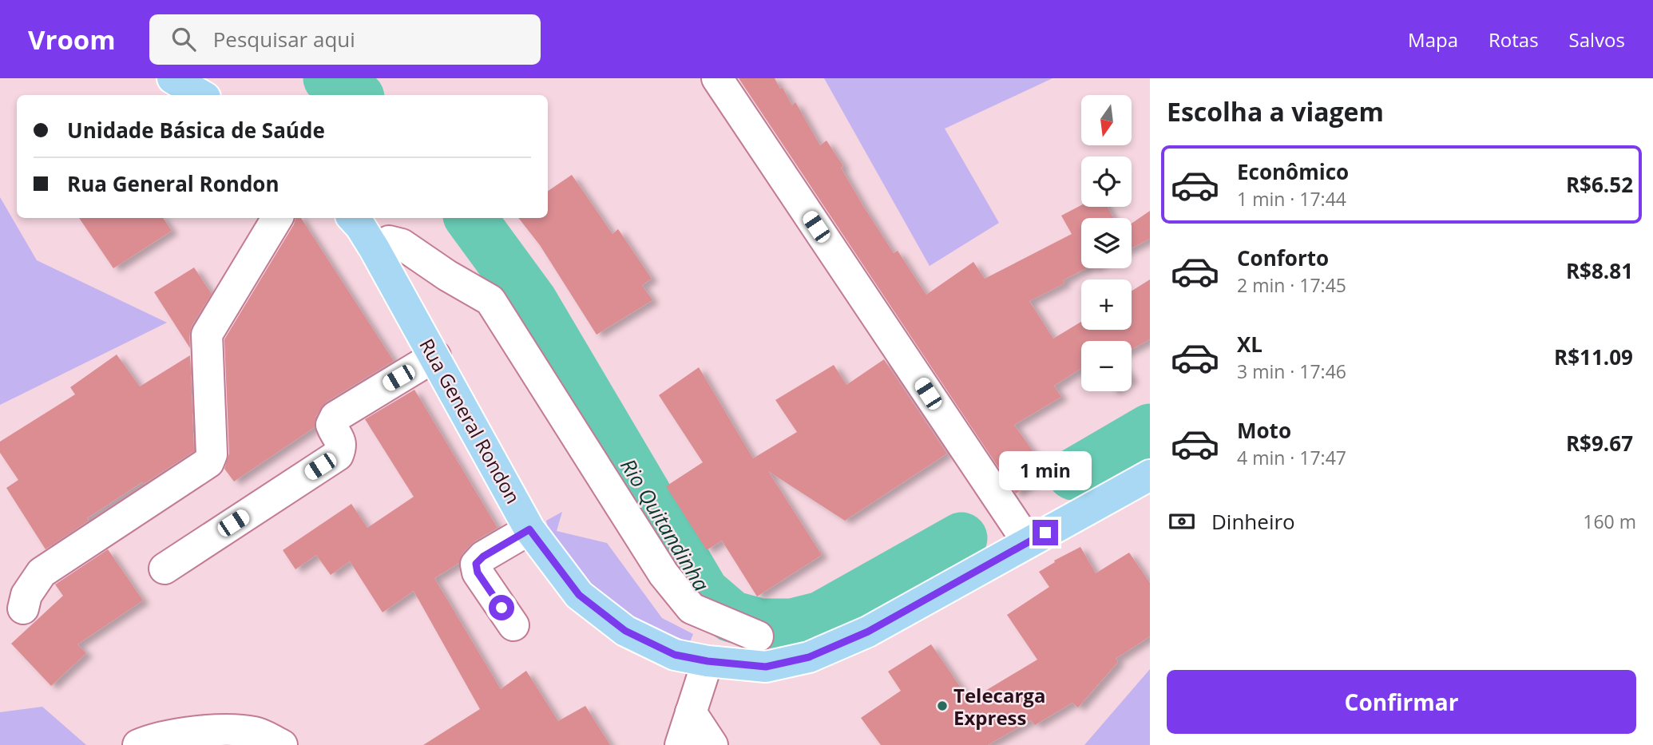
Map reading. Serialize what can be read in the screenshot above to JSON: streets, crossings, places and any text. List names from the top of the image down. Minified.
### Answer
{"streets":{"main road":["Rua General Rondon"]},"water":["Rio Quitandinha"],"places":["Telecarga Express"],"north":"bottom","page":{"header":"Vroom","search":"Pesquisar aqui","nav":["Mapa","Rotas","Salvos"],"heading":"Escolha a viagem","map_buttons":["+","−"],"banner":["Unidade Básica de Saúde","Rua General Rondon"],"list":[{"name":"Econômico","note":"1 min · 17:44","value":"R$6.52"},{"name":"Conforto","note":"2 min · 17:45","value":"R$8.81"},{"name":"XL","note":"3 min · 17:46","value":"R$11.09"},{"name":"Moto","note":"4 min · 17:47","value":"R$9.67"}],"bubble":"1 min","pay":["Dinheiro","160 m"],"buttons":"Confirmar"}}
